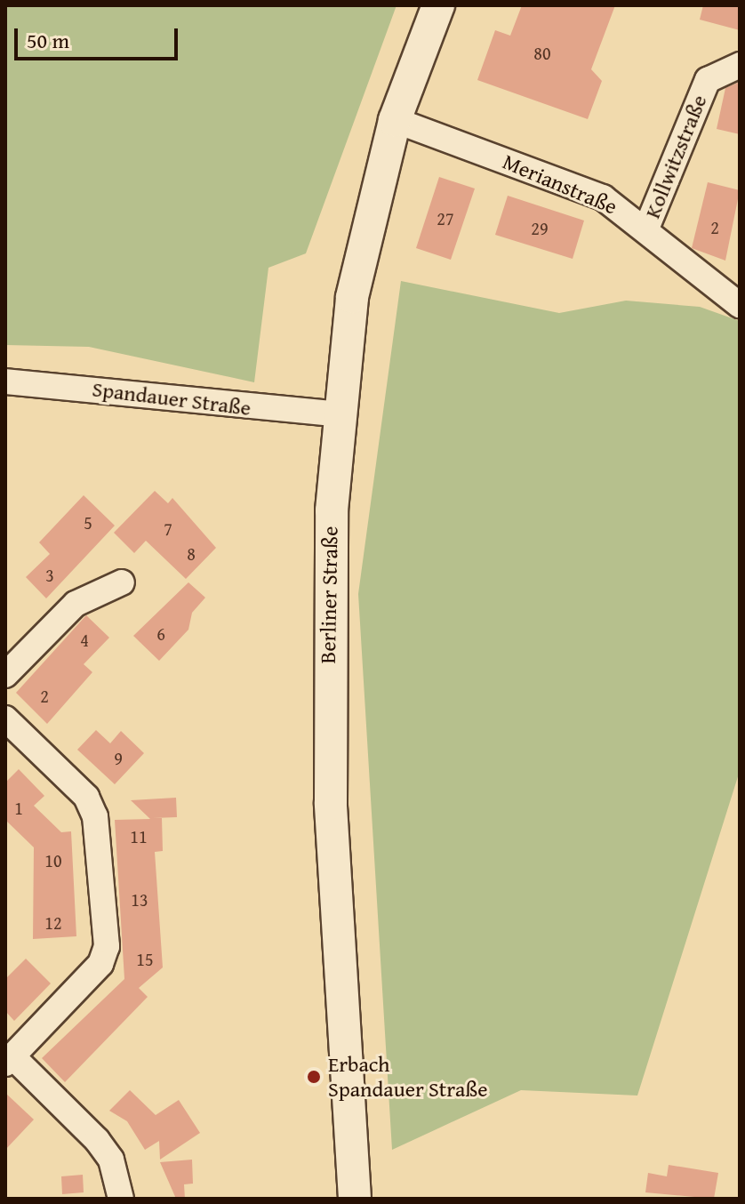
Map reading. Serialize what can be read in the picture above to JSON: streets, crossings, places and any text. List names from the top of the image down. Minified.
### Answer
{"streets":{"street":["Kollwitzstraße","Merianstraße","Spandauer Straße","Berliner Straße"]},"crossings":[["Kollwitzstraße","Merianstraße"],["Merianstraße","Berliner Straße"],["Spandauer Straße","Berliner Straße"]],"places":["Erbach Spandauer Straße"],"house_numbers":["80","27","2","29","5","7","8","3","6","4","2","9","1","11","10","13","12","15"],"scale_bar":"50 m"}
